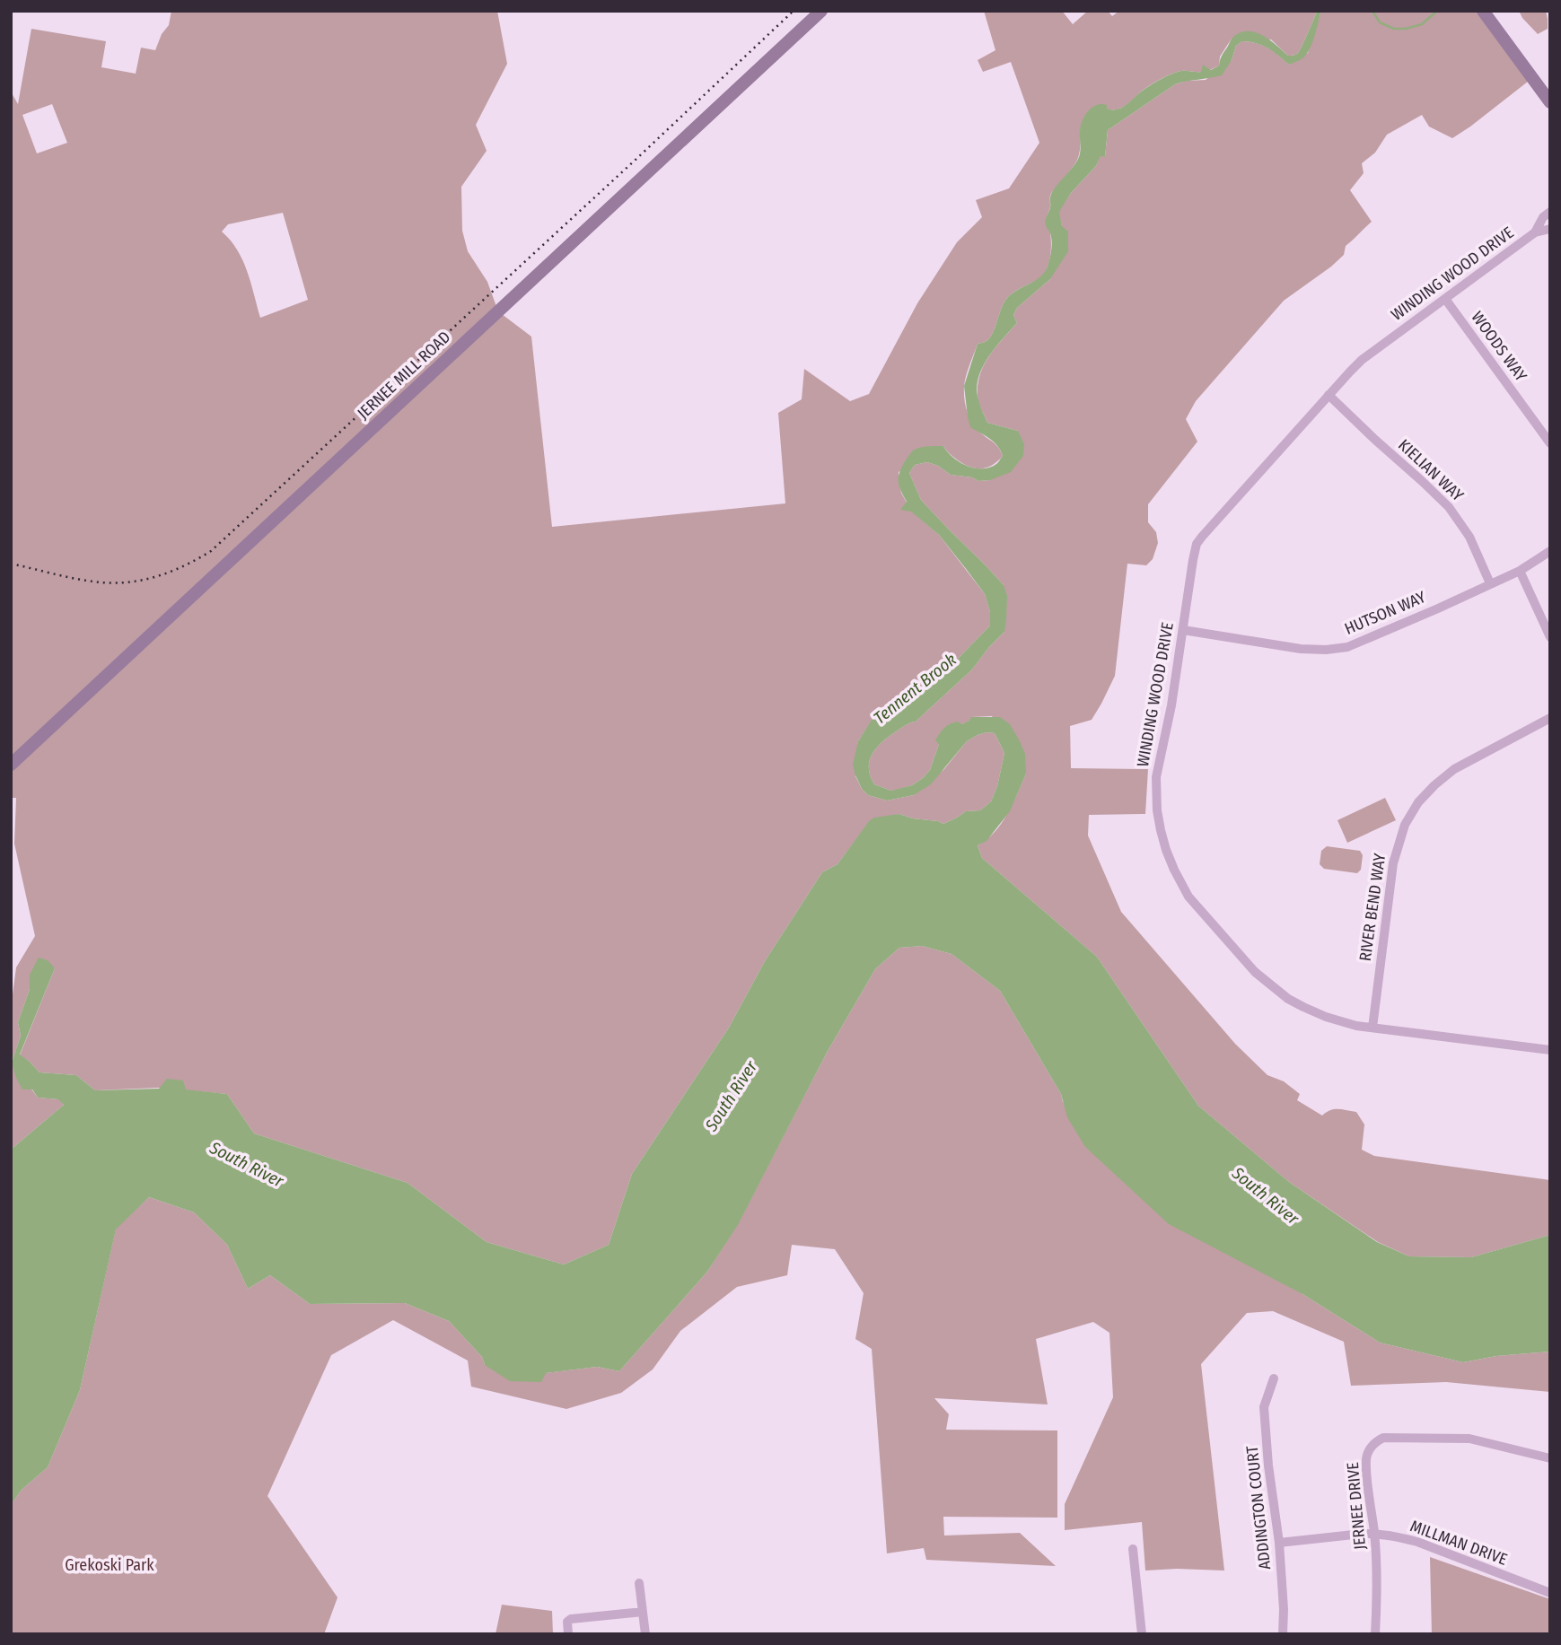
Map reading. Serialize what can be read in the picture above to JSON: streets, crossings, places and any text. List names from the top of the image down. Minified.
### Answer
{"streets":{"street":["WINDING WOOD DRIVE","WOODS WAY","JERNEE MILL ROAD","KIELIAN WAY","HUTSON WAY","RIVER BEND WAY","JERNEE DRIVE","ADDINGTON COURT","MILLMAN DRIVE"]},"crossings":[["WINDING WOOD DRIVE","WOODS WAY"],["WINDING WOOD DRIVE","KIELIAN WAY"],["WINDING WOOD DRIVE","HUTSON WAY"],["WINDING WOOD DRIVE","RIVER BEND WAY"],["KIELIAN WAY","HUTSON WAY"],["JERNEE DRIVE","MILLMAN DRIVE"],["ADDINGTON COURT","MILLMAN DRIVE"]],"water":["Tennent Brook","South River"],"parks":["Grekoski Park"]}
